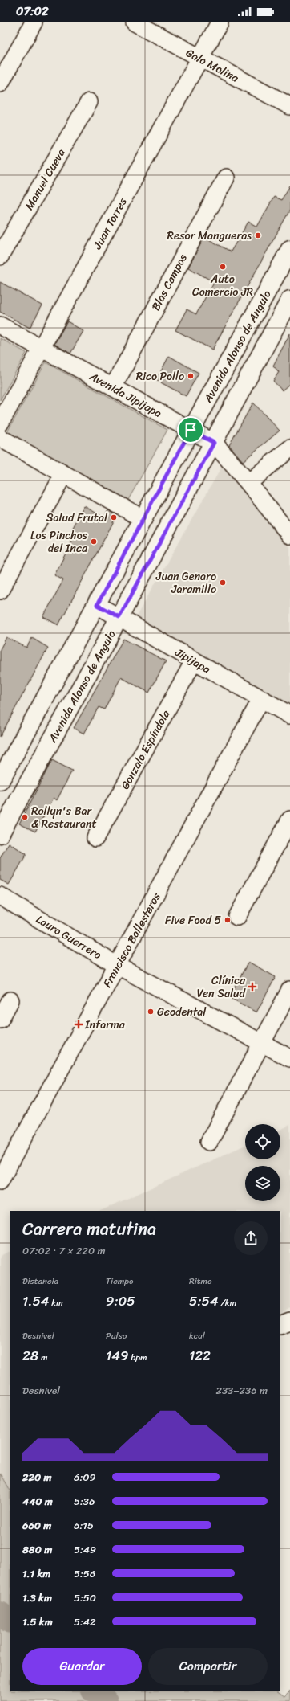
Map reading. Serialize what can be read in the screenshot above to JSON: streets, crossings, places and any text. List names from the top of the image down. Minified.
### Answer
{"streets":{"main road":["Avenida Alonso de Angulo"],"street":["Galo Molina","Manuel Cueva","Juan Torres","Blas Campos","Avenida Jipijapa","Jipijapa","Gonzalo Espíndola","Lauro Guerrero","Francisco Ballesteros"]},"crossings":[["Galo Molina","Juan Torres"],["Juan Torres","Avenida Jipijapa"],["Blas Campos","Avenida Jipijapa"],["Avenida Alonso de Angulo","Avenida Jipijapa"],["Avenida Alonso de Angulo","Jipijapa"],["Jipijapa","Gonzalo Espíndola"],["Jipijapa","Francisco Ballesteros"],["Lauro Guerrero","Francisco Ballesteros"]],"places":{"other":["Resor Mangueras","Auto Comercio JR","Rico Pollo","Salud Frutal","Los Pinchos del Inca","Juan Genaro Jaramillo","Rollyn's Bar & Restaurant","Five Food 5","Geodental"],"health":["Clínica Ven Salud","Infarma"]},"page":{"status":"07:02","heading":["Carrera matutina","07:02 · 7 × 220 m"],"stats":[["Distancia","1.54 km"],["Tiempo","9:05"],["Ritmo","5:54 /km"],["Desnivel","28 m"],["Pulso","149 bpm"],["kcal","122"]],"chart":["Desnivel","233–236 m"],"list":[{"name":"220 m","note":"6:09"},{"name":"440 m","note":"5:36"},{"name":"660 m","note":"6:15"},{"name":"880 m","note":"5:49"},{"name":"1.1 km","note":"5:56"},{"name":"1.3 km","note":"5:50"},{"name":"1.5 km","note":"5:42"}],"buttons":["Guardar","Compartir"]}}
